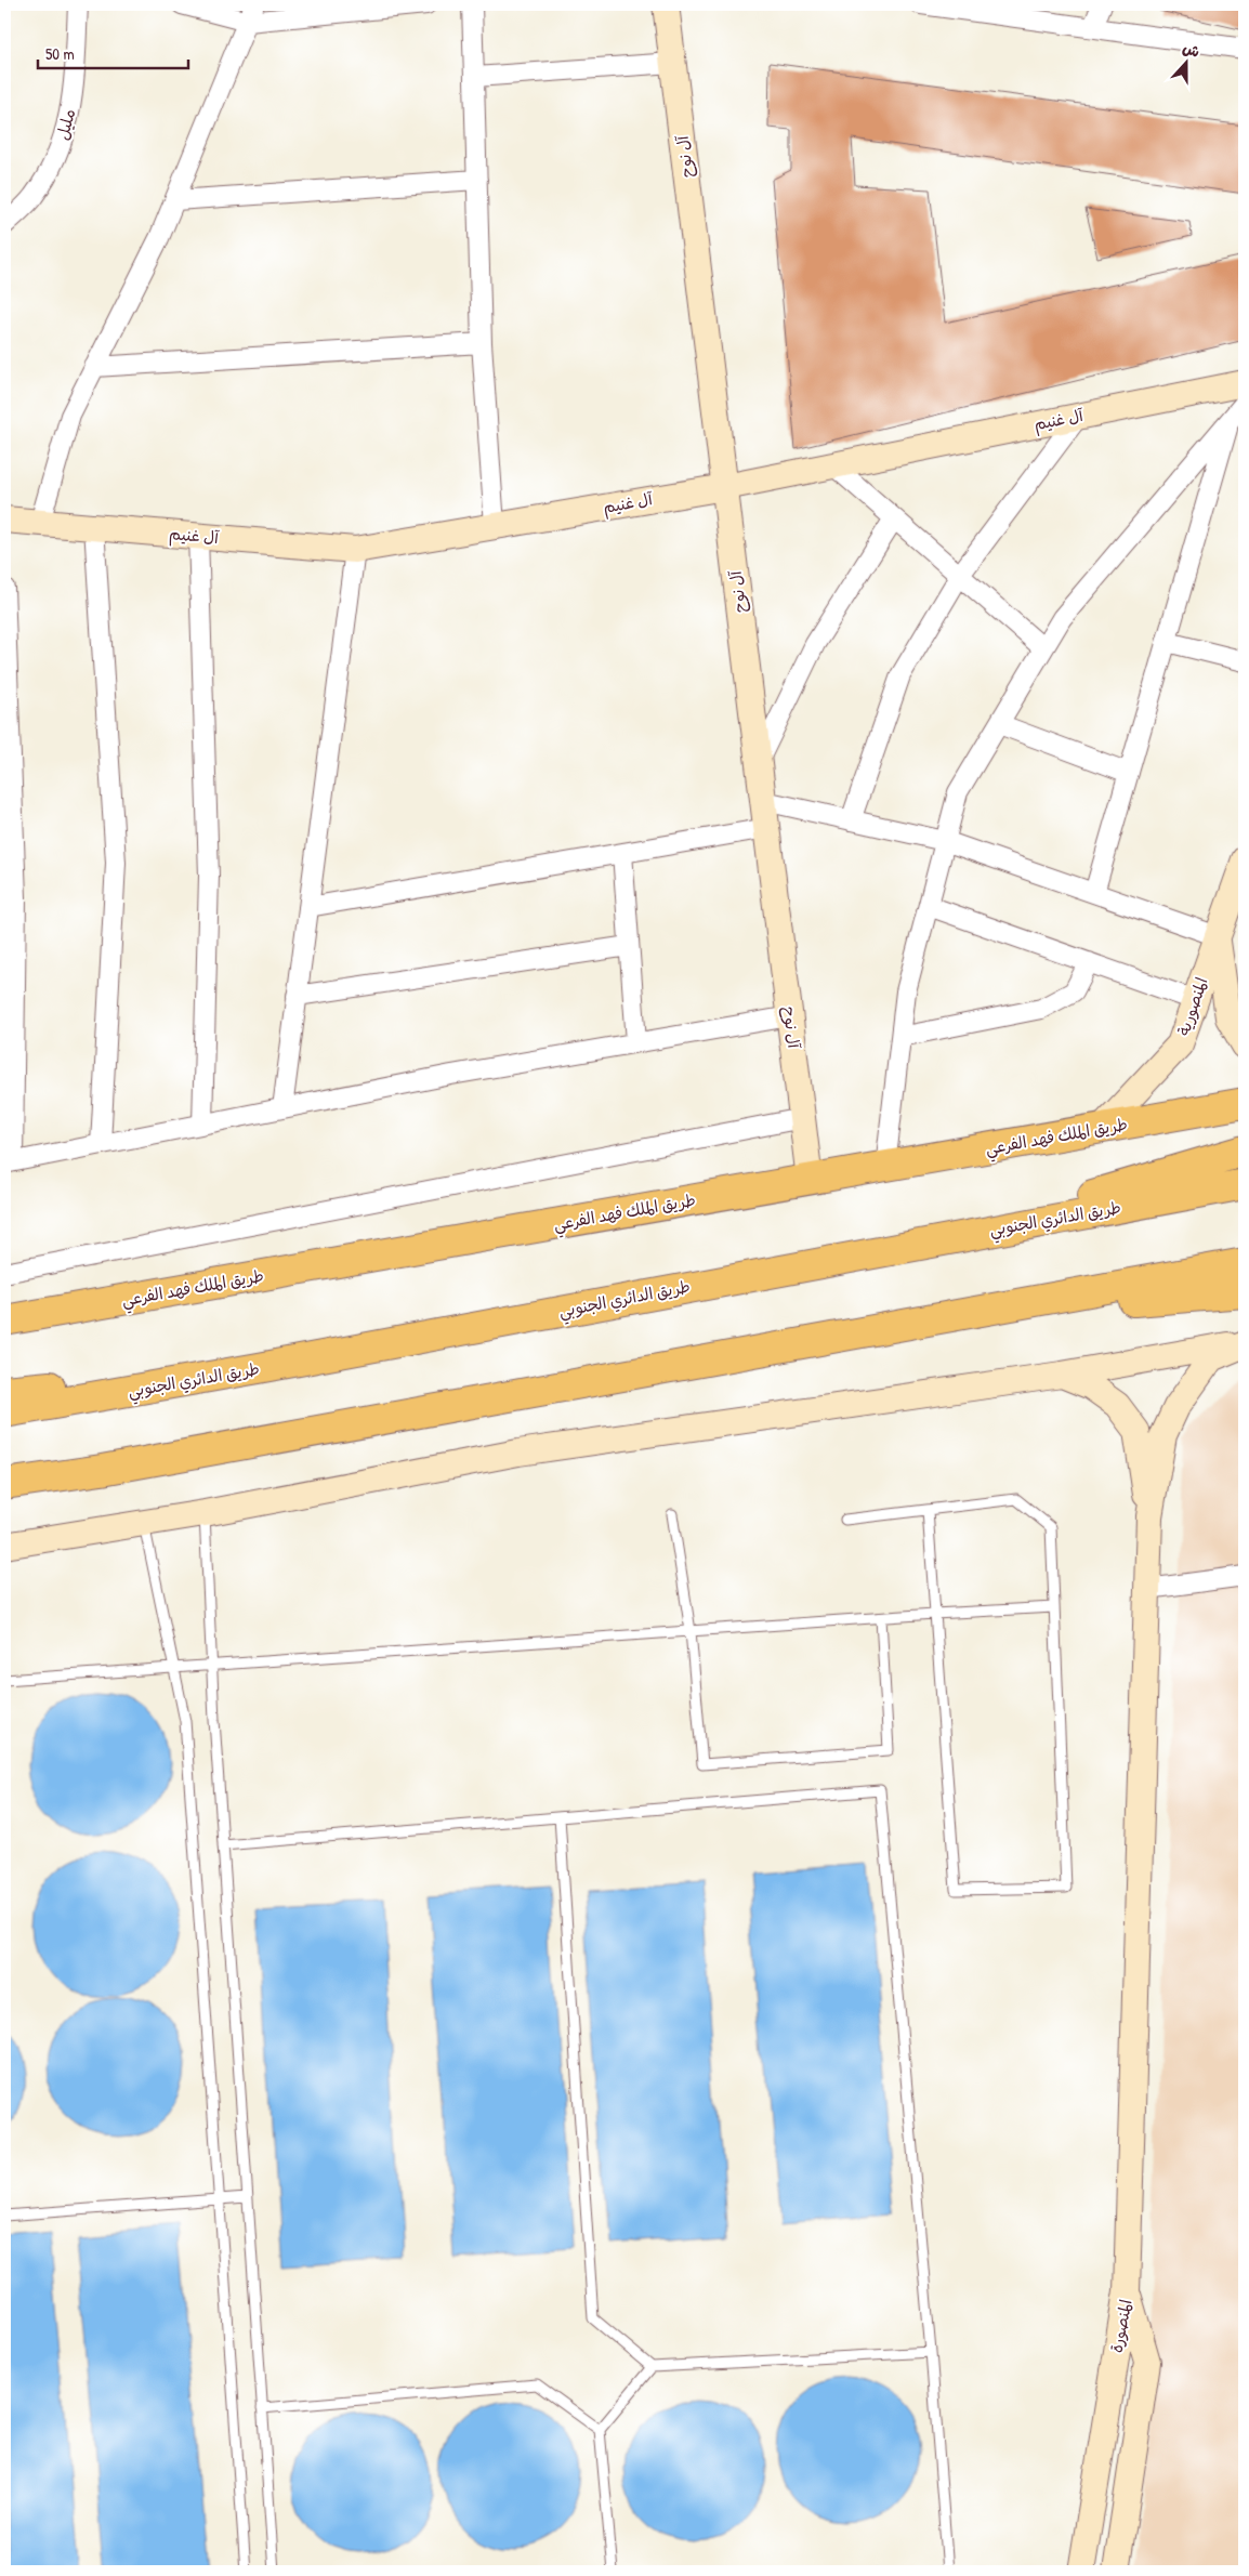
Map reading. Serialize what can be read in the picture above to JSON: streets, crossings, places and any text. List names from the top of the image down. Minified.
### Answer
{"streets":{"main road":["آل نوح","آل غنيم","المنصورية","طريق الملك فهد الفرعي","طريق الدائري الجنوبي","المنصورة"],"street":["مليل"]},"crossings":[["آل نوح","آل غنيم"],["آل نوح","طريق الملك فهد الفرعي"],["المنصورية","طريق الملك فهد الفرعي"]],"scale_bar":"50 m","north":"top"}
